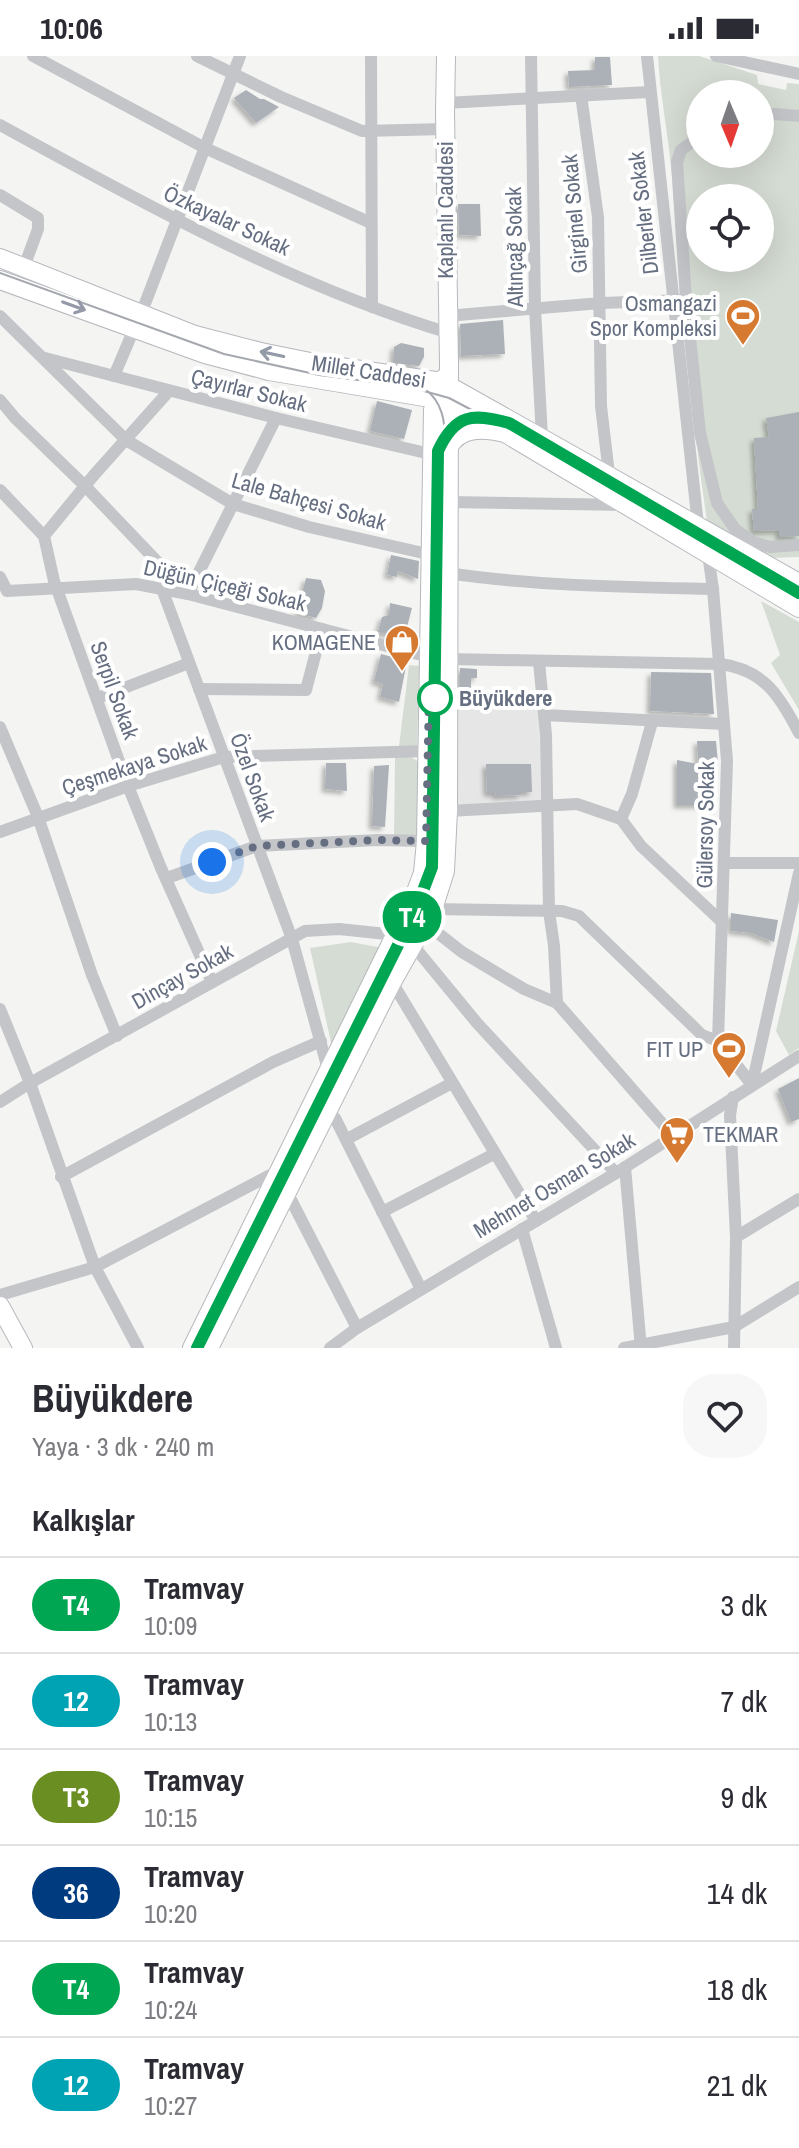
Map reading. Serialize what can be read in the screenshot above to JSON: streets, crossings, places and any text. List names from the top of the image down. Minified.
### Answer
{"streets":{"main road":["Kaplanlı Caddesi","Millet Caddesi"],"street":["Dilberler Sokak","Girginel Sokak","Özkayalar Sokak","Altınçağ Sokak","Çayırlar Sokak","Lale Bahçesi Sokak","Düğün Çiçeği Sokak","Serpil Sokak","Çeşmekaya Sokak","Özel Sokak","Gülersoy Sokak","Dinçay Sokak","Mehmet Osman Sokak"]},"crossings":[["Kaplanlı Caddesi","Özkayalar Sokak"],["Kaplanlı Caddesi","Millet Caddesi"],["Kaplanlı Caddesi","Çayırlar Sokak"],["Kaplanlı Caddesi","Lale Bahçesi Sokak"],["Kaplanlı Caddesi","Düğün Çiçeği Sokak"],["Kaplanlı Caddesi","Çeşmekaya Sokak"],["Kaplanlı Caddesi","Özel Sokak"],["Kaplanlı Caddesi","Dinçay Sokak"],["Dilberler Sokak","Millet Caddesi"],["Dilberler Sokak","Gülersoy Sokak"],["Girginel Sokak","Millet Caddesi"],["Altınçağ Sokak","Millet Caddesi"],["Millet Caddesi","Çayırlar Sokak"],["Millet Caddesi","Gülersoy Sokak"],["Çayırlar Sokak","Lale Bahçesi Sokak"],["Düğün Çiçeği Sokak","Serpil Sokak"],["Düğün Çiçeği Sokak","Özel Sokak"],["Düğün Çiçeği Sokak","Gülersoy Sokak"],["Serpil Sokak","Çeşmekaya Sokak"],["Serpil Sokak","Dinçay Sokak"],["Çeşmekaya Sokak","Özel Sokak"],["Özel Sokak","Dinçay Sokak"]],"places":{"sports":["Osmangazi Spor Kompleksi","FIT UP"],"shop":["KOMAGENE"],"other":["Büyükdere"],"supermarket":["TEKMAR"]},"lines":["tram line T4"],"north":"bottom","page":{"status":"10:06","on_map":"T4","heading":[["Büyükdere","Yaya · 3 dk · 240 m"],"Kalkışlar"],"list":[{"mark":"T4","name":"Tramvay","note":"10:09","value":"3 dk"},{"mark":"12","name":"Tramvay","note":"10:13","value":"7 dk"},{"mark":"T3","name":"Tramvay","note":"10:15","value":"9 dk"},{"mark":"36","name":"Tramvay","note":"10:20","value":"14 dk"},{"mark":"T4","name":"Tramvay","note":"10:24","value":"18 dk"},{"mark":"12","name":"Tramvay","note":"10:27","value":"21 dk"}]}}
